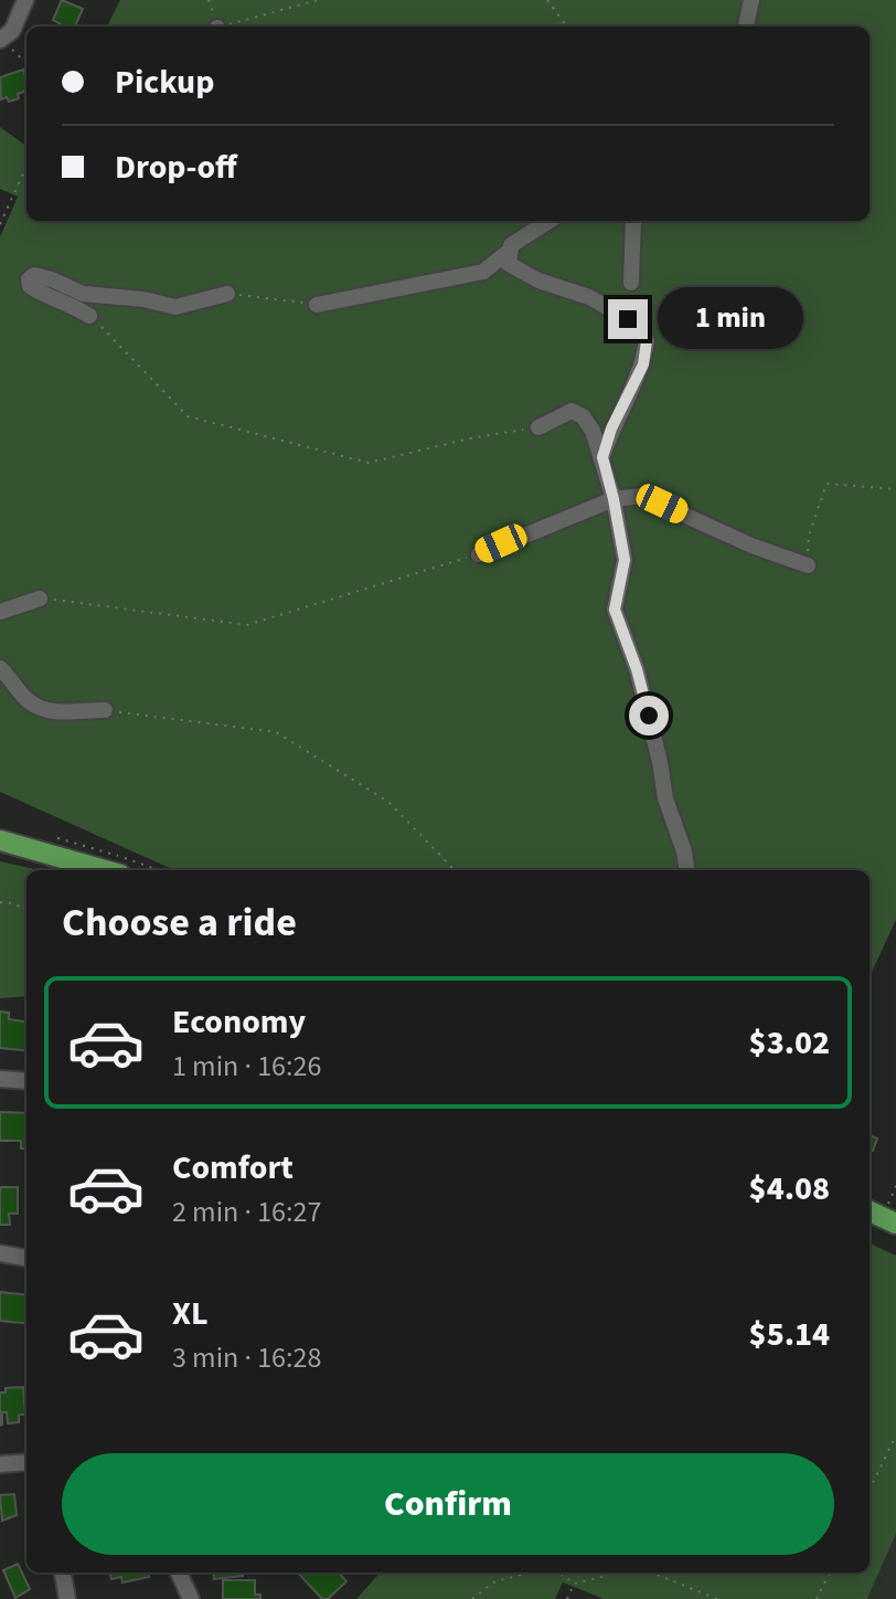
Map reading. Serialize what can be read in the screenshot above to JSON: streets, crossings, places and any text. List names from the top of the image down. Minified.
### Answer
{"page":{"banner":["Pickup","Drop-off"],"bubble":"1 min","heading":"Choose a ride","list":[{"name":"Economy","note":"1 min · 16:26","value":"$3.02"},{"name":"Comfort","note":"2 min · 16:27","value":"$4.08"},{"name":"XL","note":"3 min · 16:28","value":"$5.14"}],"buttons":"Confirm"}}
